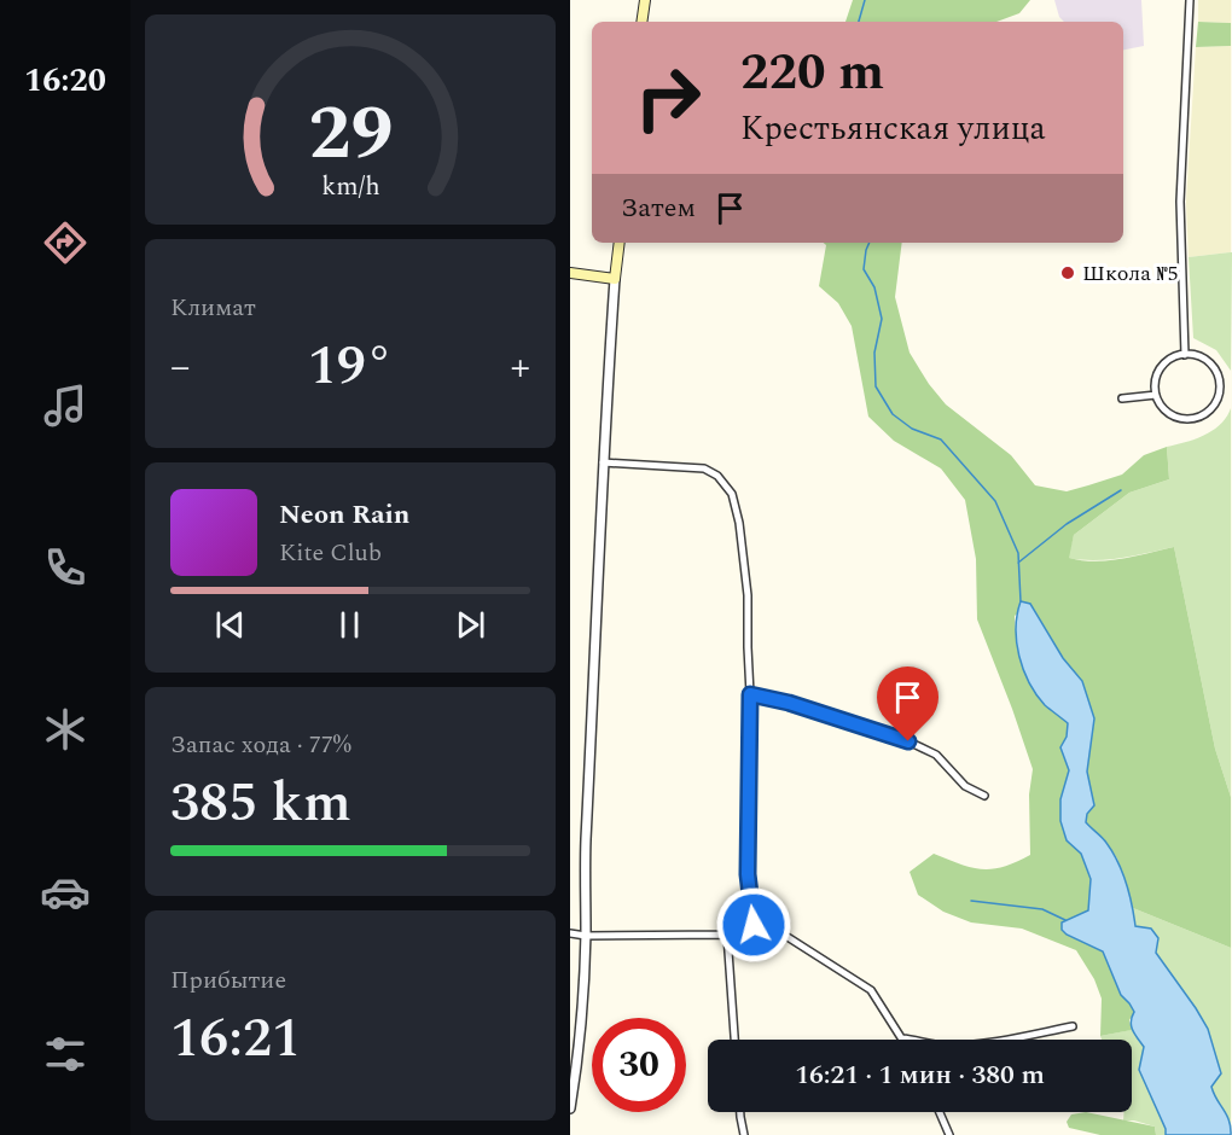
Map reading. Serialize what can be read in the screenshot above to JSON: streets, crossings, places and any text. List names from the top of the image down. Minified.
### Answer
{"places":["Школа №5"],"page":{"tabs":"16:20","turn":["220 m","Крестьянская улица"],"then":"Затем","tile":["Климат",["Запас хода · 77%","385 km"],["Прибытие","16:21"]],"heat":["−","19°","+"],"song":["Neon Rain","Kite Club"],"limit":"30","trip":"16:21 · 1 мин · 380 m","gauge":["29","km/h"]}}
